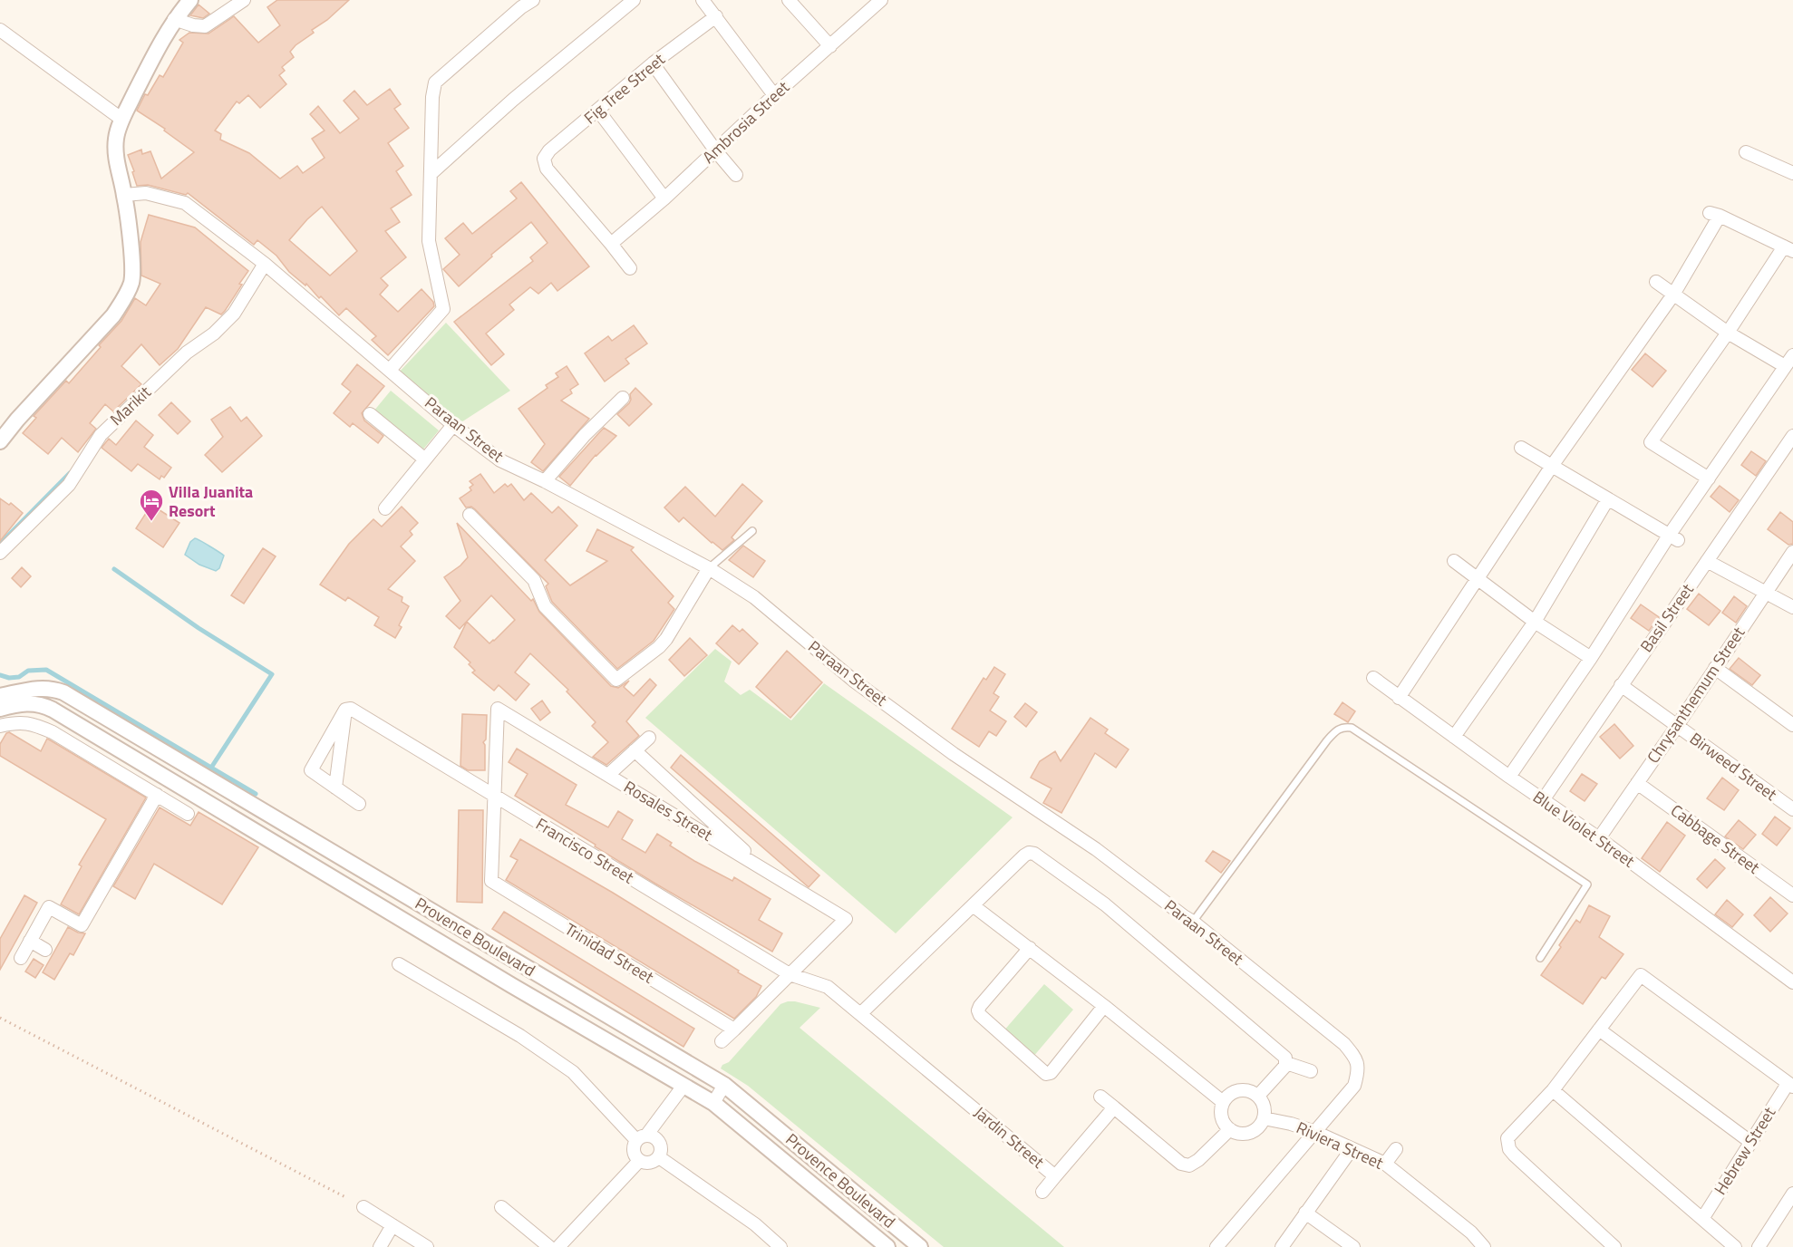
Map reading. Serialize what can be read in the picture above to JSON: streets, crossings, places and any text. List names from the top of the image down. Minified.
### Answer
{"streets":{"street":["Fig Tree Street","Ambrosia Street","Marikit","Paraan Street","Basil Street","Chrysanthemum Street","Birweed Street","Rosales Street","Blue Violet Street","Cabbage Street","Francisco Street","Provence Boulevard","Trinidad Street","Jardin Street","Riviera Street","Hebrew Street"]},"crossings":[["Fig Tree Street","Ambrosia Street"],["Marikit","Paraan Street"],["Paraan Street","Riviera Street"],["Basil Street","Birweed Street"],["Basil Street","Blue Violet Street"],["Chrysanthemum Street","Birweed Street"],["Chrysanthemum Street","Blue Violet Street"],["Chrysanthemum Street","Cabbage Street"],["Rosales Street","Francisco Street"],["Rosales Street","Trinidad Street"],["Francisco Street","Trinidad Street"],["Francisco Street","Jardin Street"]],"places":{"hotel":["Villa Juanita Resort"]}}
